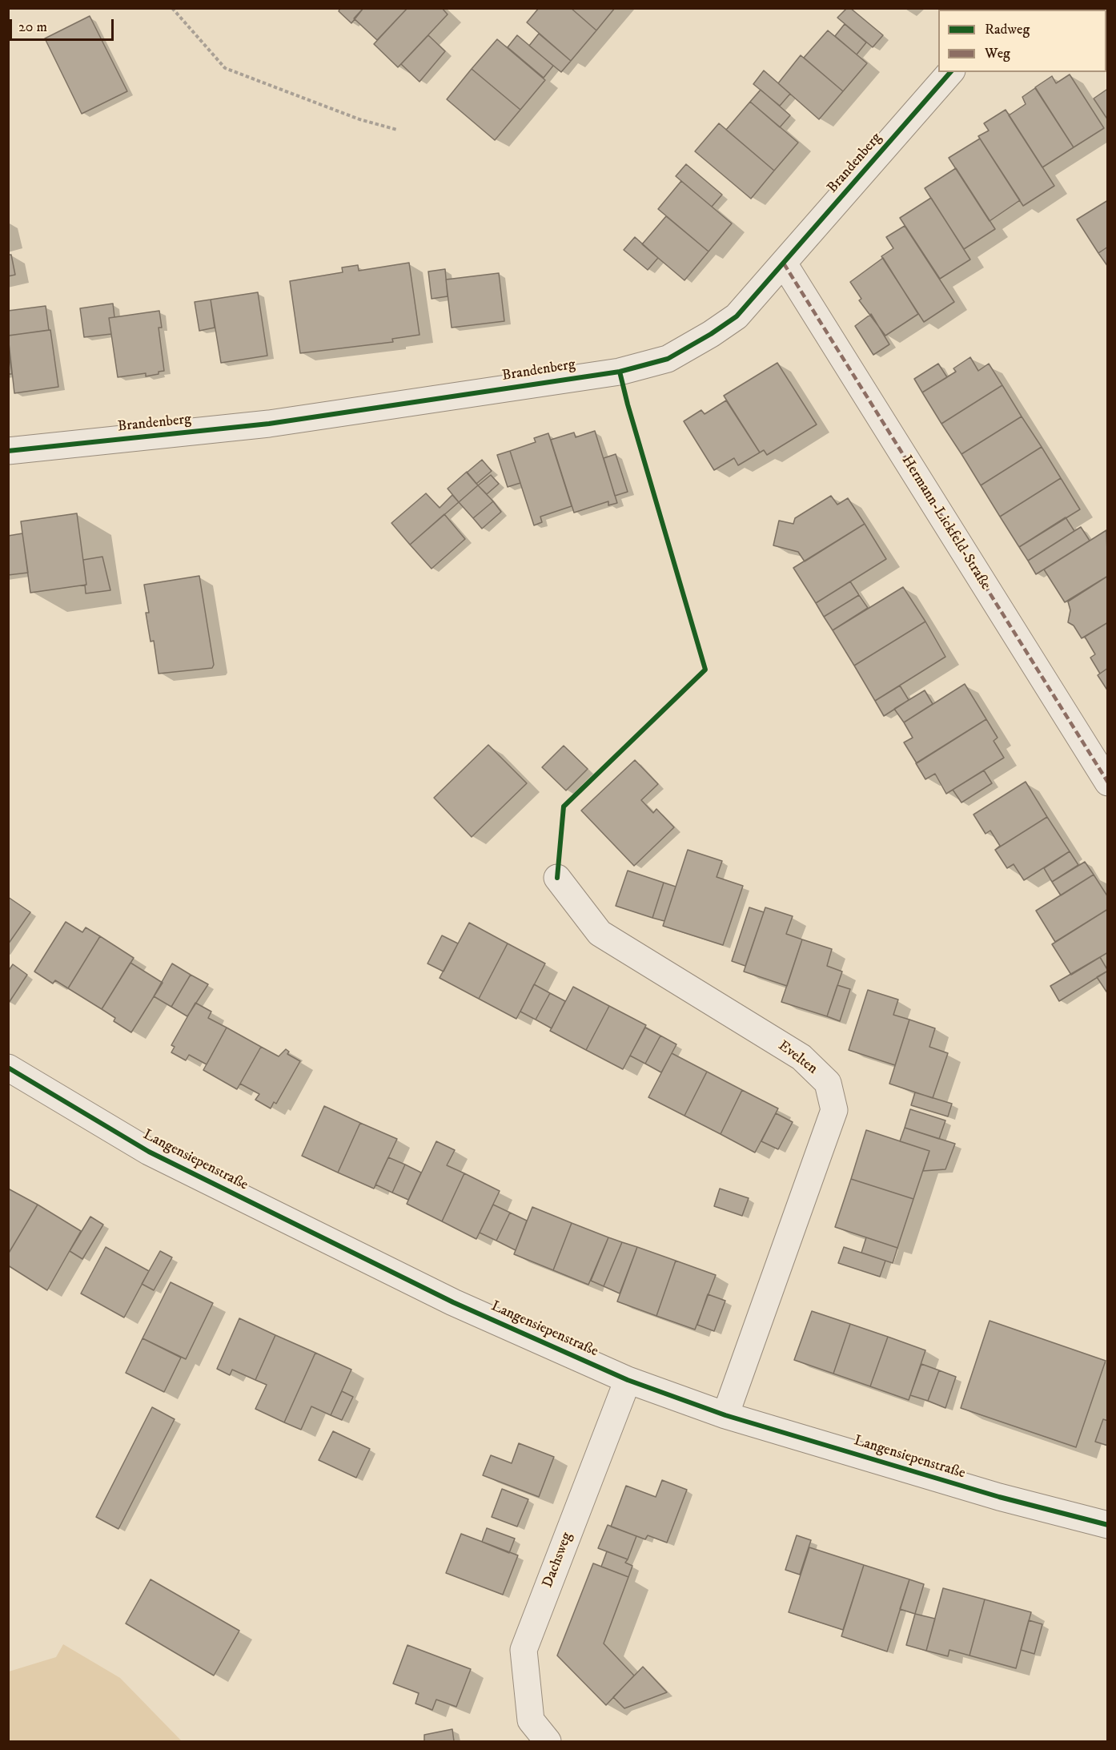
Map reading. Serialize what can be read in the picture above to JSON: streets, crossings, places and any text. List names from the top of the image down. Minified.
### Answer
{"streets":{"street":["Brandenberg","Hermann-Lickfeld-Straße","Evelten","Langensiepenstraße","Dachsweg"]},"crossings":[["Brandenberg","Hermann-Lickfeld-Straße"],["Evelten","Langensiepenstraße"],["Langensiepenstraße","Dachsweg"]],"legend":["Radweg","Weg"],"scale_bar":"20 m"}
